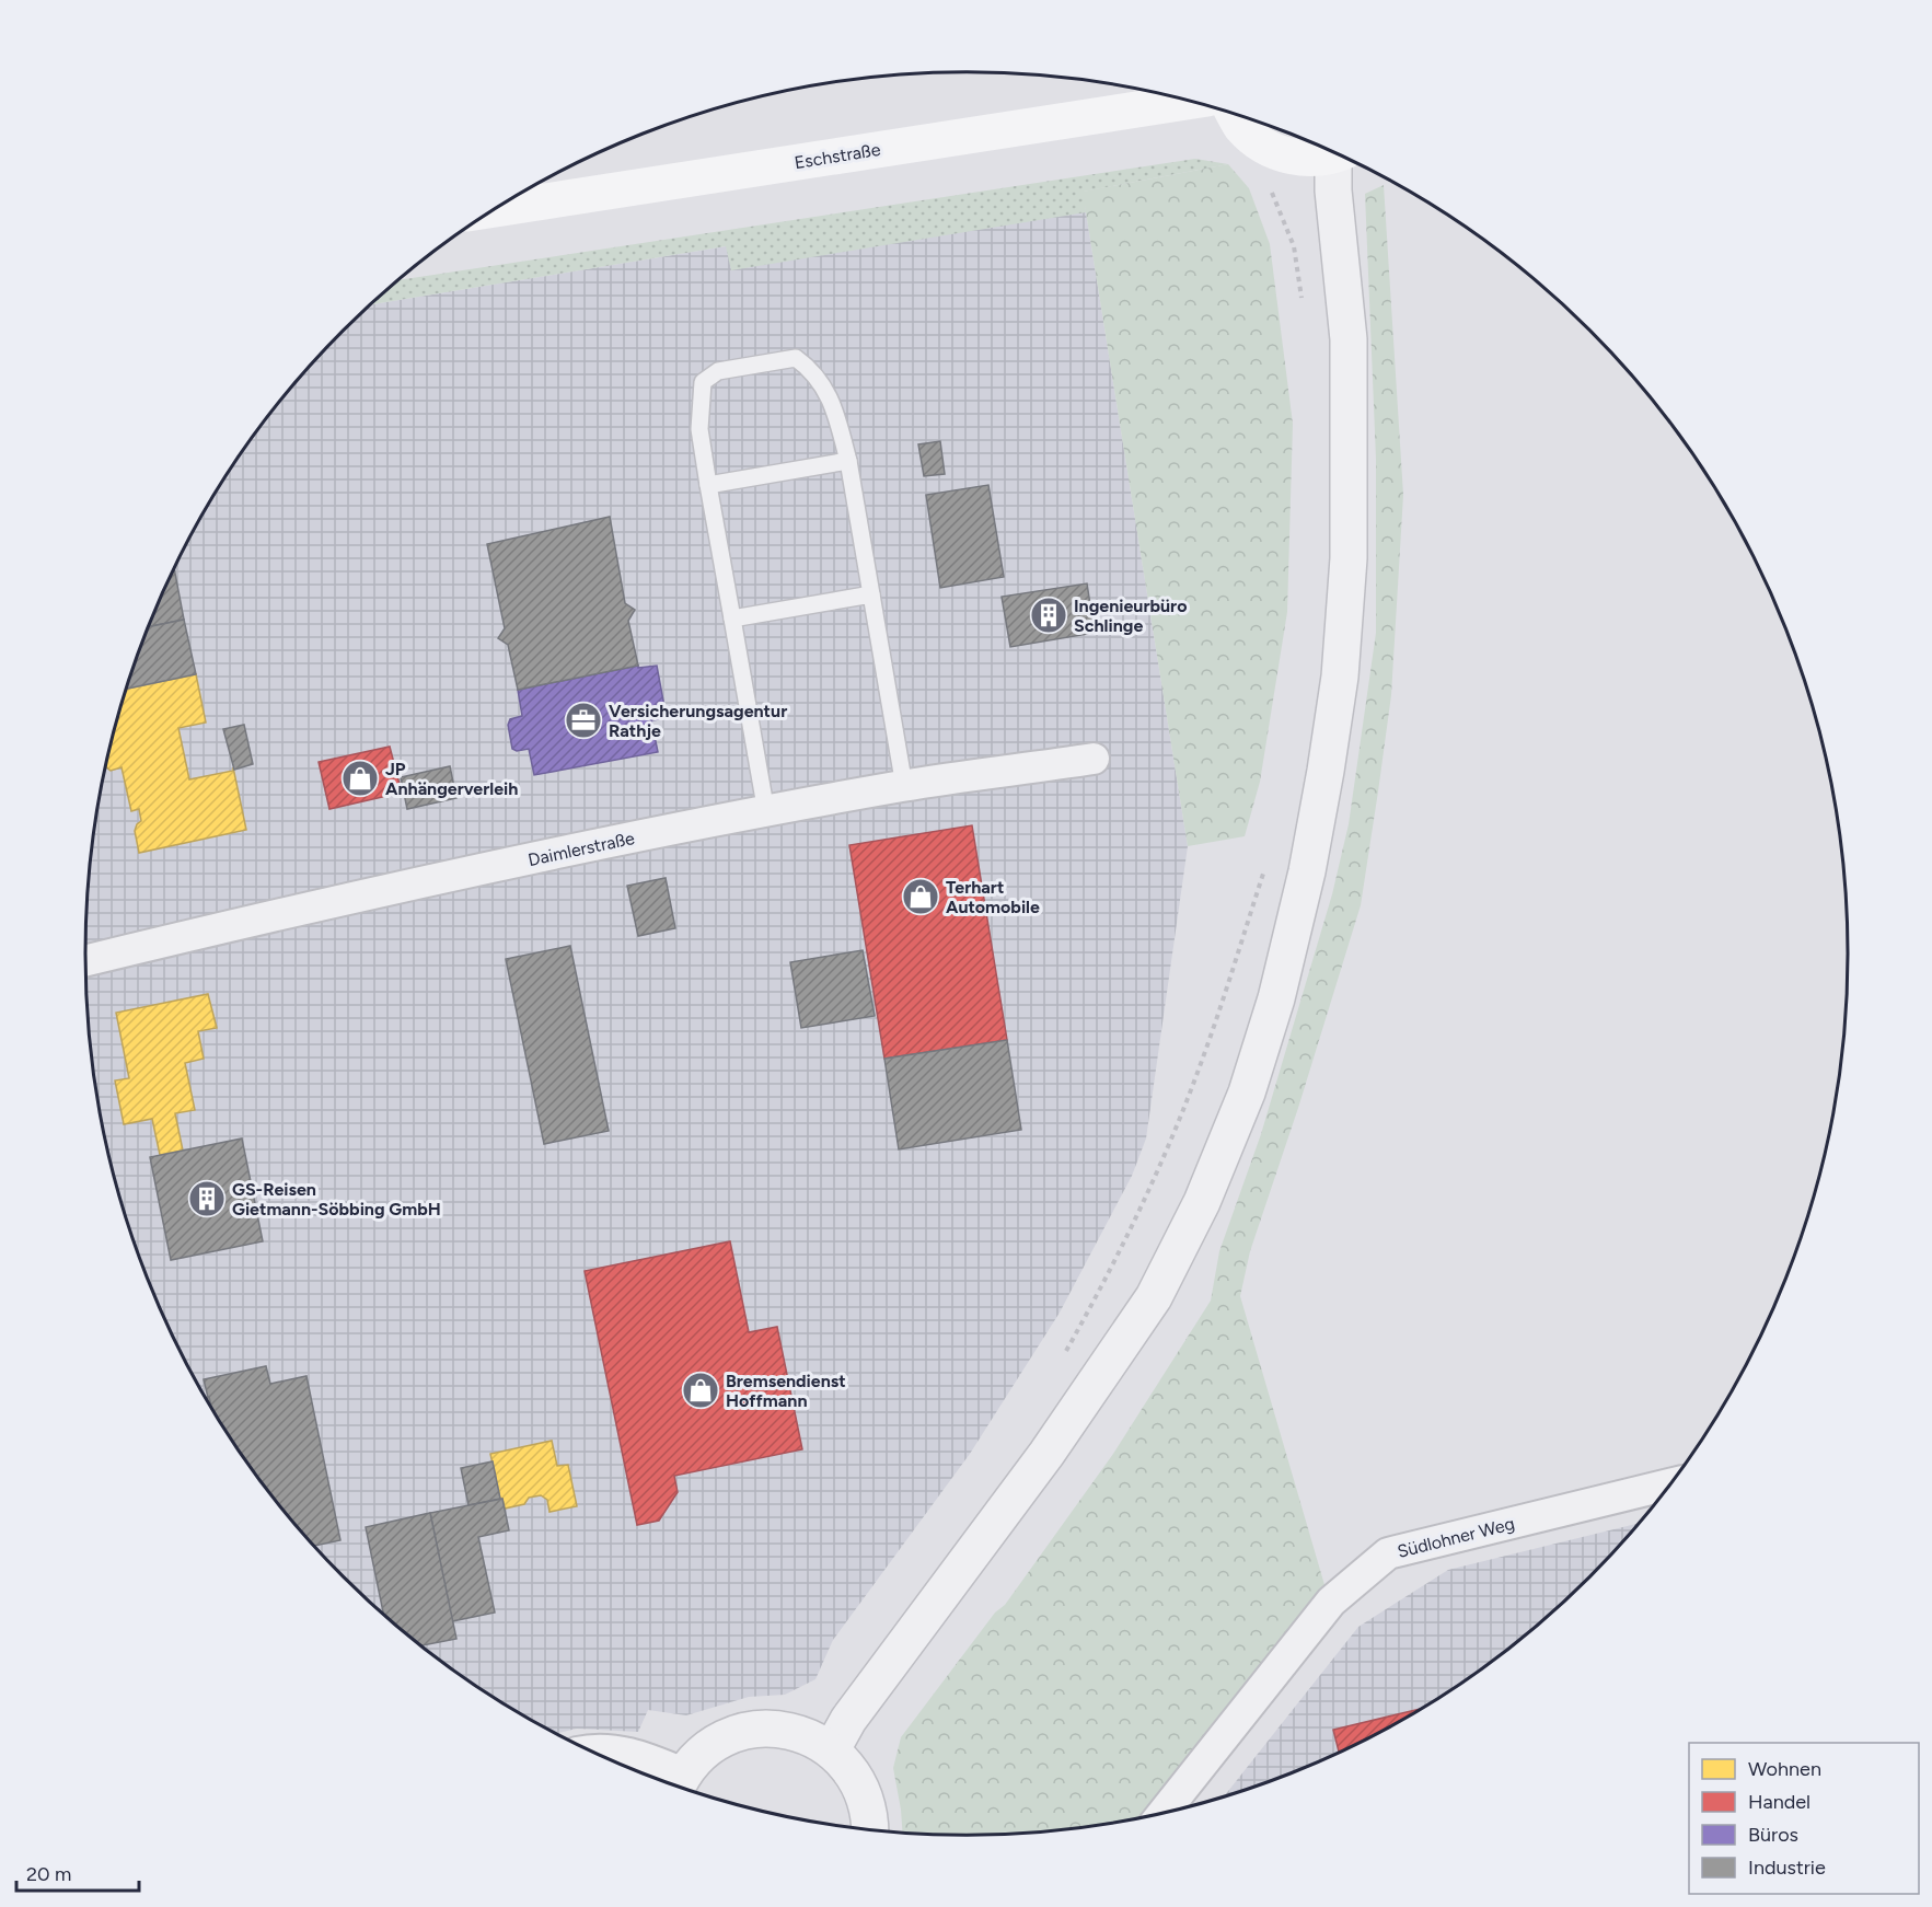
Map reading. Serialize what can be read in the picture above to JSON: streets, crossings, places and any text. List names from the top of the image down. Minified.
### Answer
{"streets":{"main road":["Eschstraße"],"street":["Daimlerstraße","Südlohner Weg"]},"places":{"building":["Ingenieurbüro Schlinge","GS-Reisen Gietmann-Söbbing GmbH"],"office":["Versicherungsagentur Rathje"],"shop":["JP Anhängerverleih","Terhart Automobile","Bremsendienst Hoffmann"]},"legend":["Wohnen","Handel","Büros","Industrie"],"scale_bar":"20 m"}
